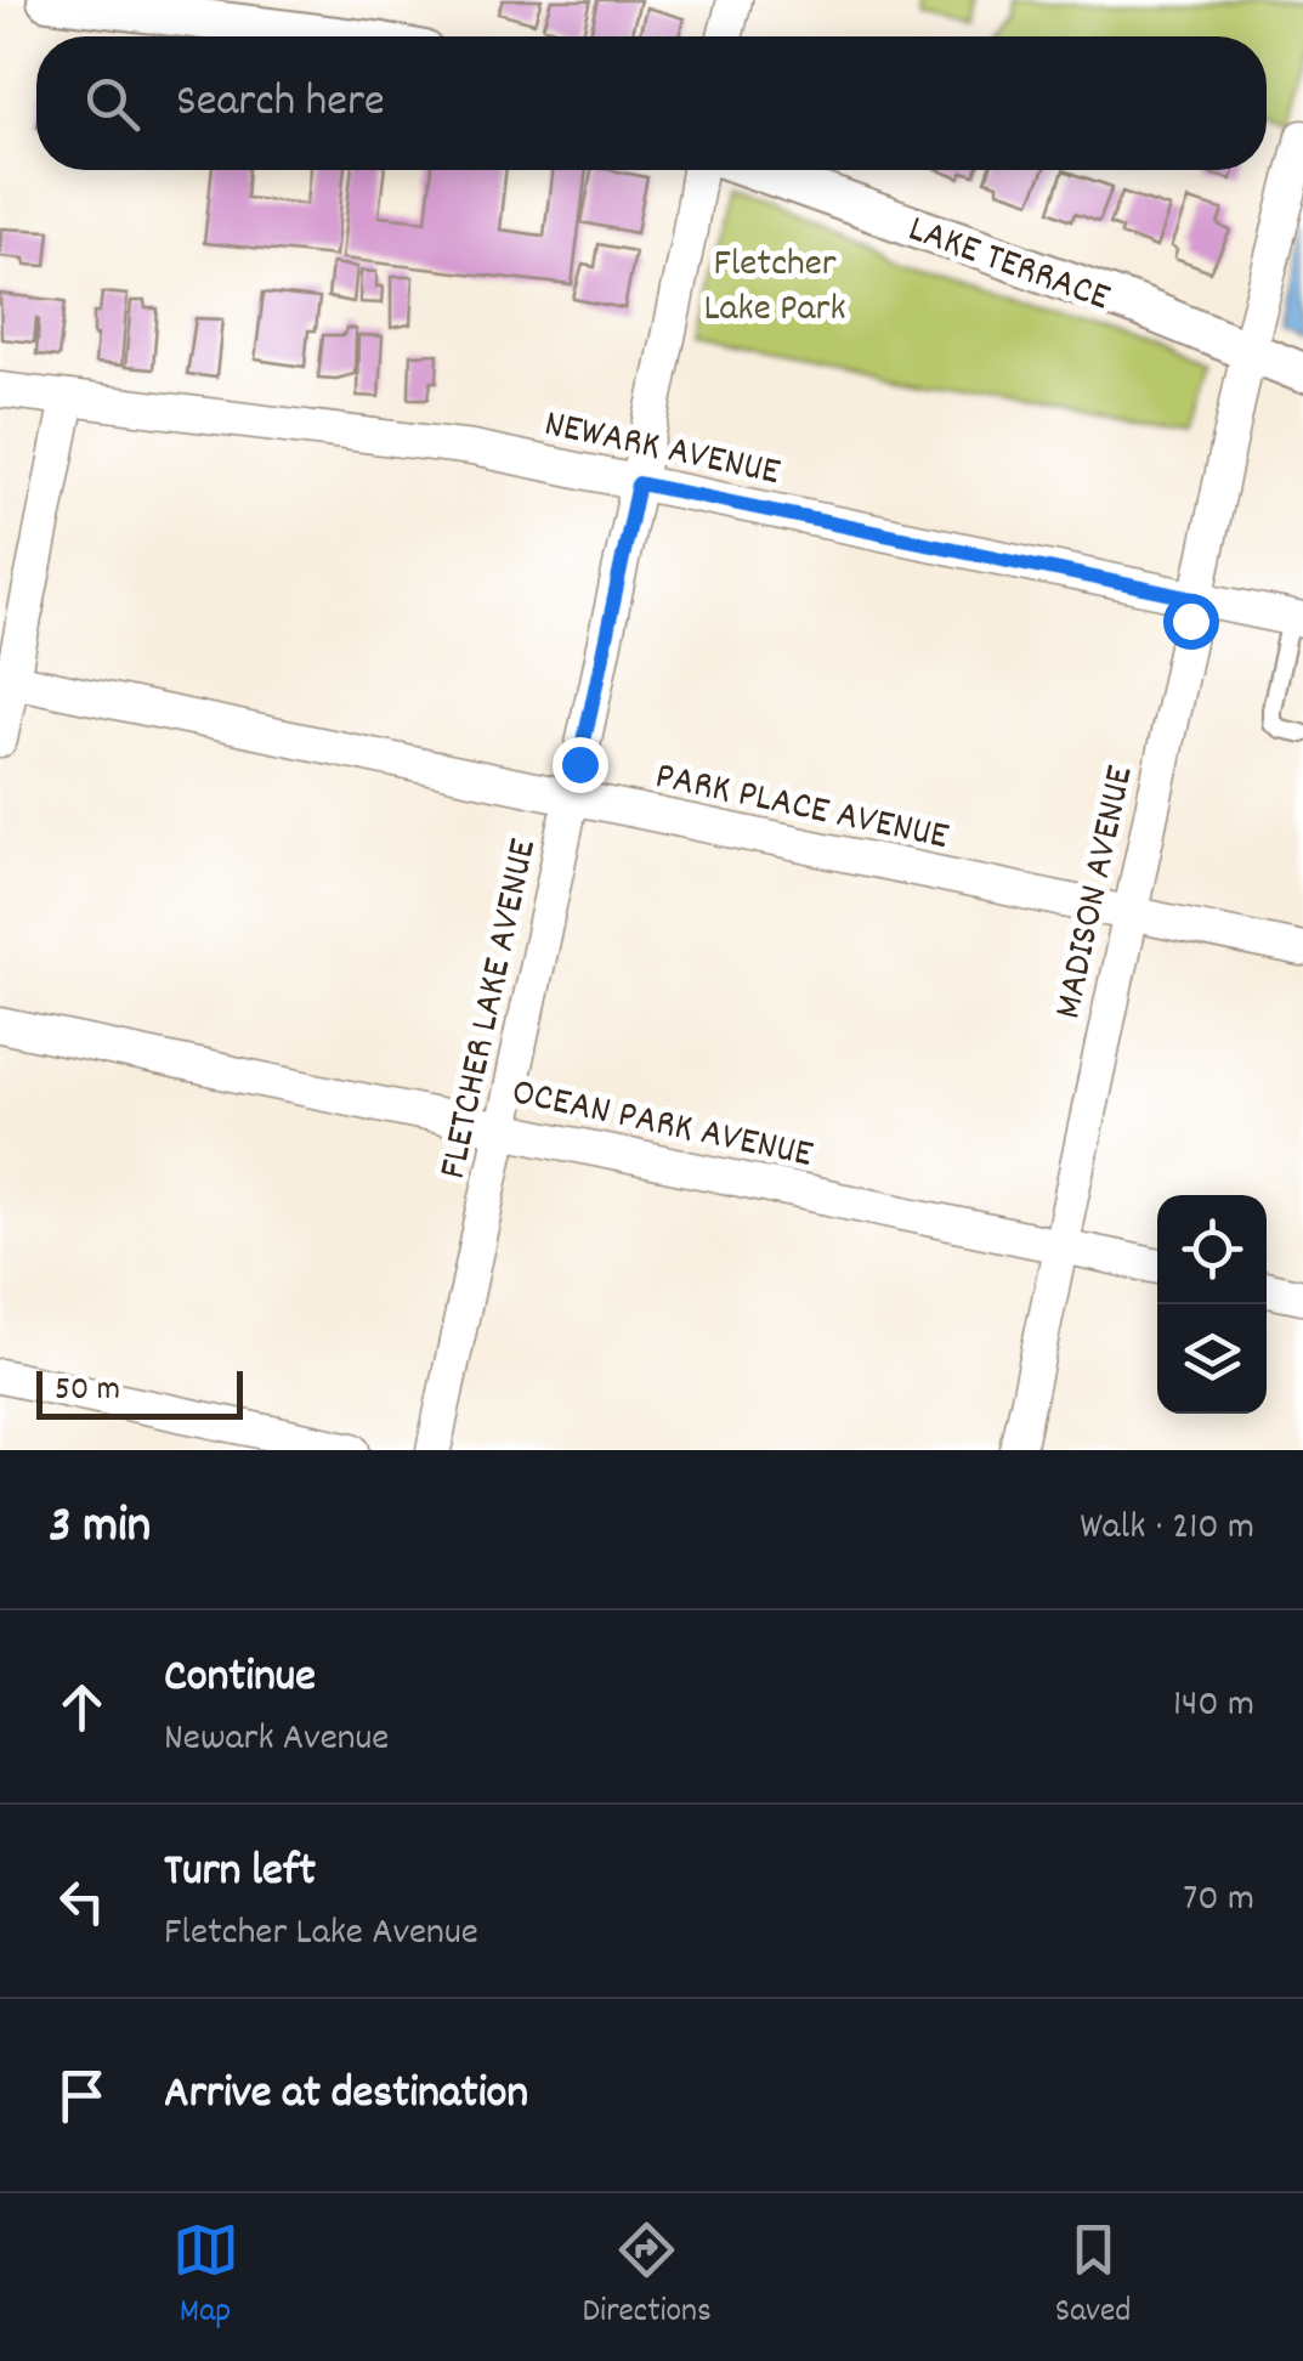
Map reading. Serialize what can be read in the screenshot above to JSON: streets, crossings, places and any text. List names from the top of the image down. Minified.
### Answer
{"streets":{"street":["LAKE TERRACE","NEWARK AVENUE","PARK PLACE AVENUE","MADISON AVENUE","FLETCHER LAKE AVENUE","OCEAN PARK AVENUE"]},"crossings":[["LAKE TERRACE","MADISON AVENUE"],["NEWARK AVENUE","MADISON AVENUE"],["NEWARK AVENUE","FLETCHER LAKE AVENUE"],["PARK PLACE AVENUE","MADISON AVENUE"],["PARK PLACE AVENUE","FLETCHER LAKE AVENUE"],["MADISON AVENUE","OCEAN PARK AVENUE"],["FLETCHER LAKE AVENUE","OCEAN PARK AVENUE"]],"parks":["Fletcher Lake Park"],"scale_bar":"50 m","page":{"search":"Search here","scale":"50 m","heading":["3 min","Walk · 210 m"],"list":[["Continue","Newark Avenue","140 m"],["Turn left","Fletcher Lake Avenue","70 m"],"Arrive at destination"],"nav":["Map","Directions","Saved"]}}
